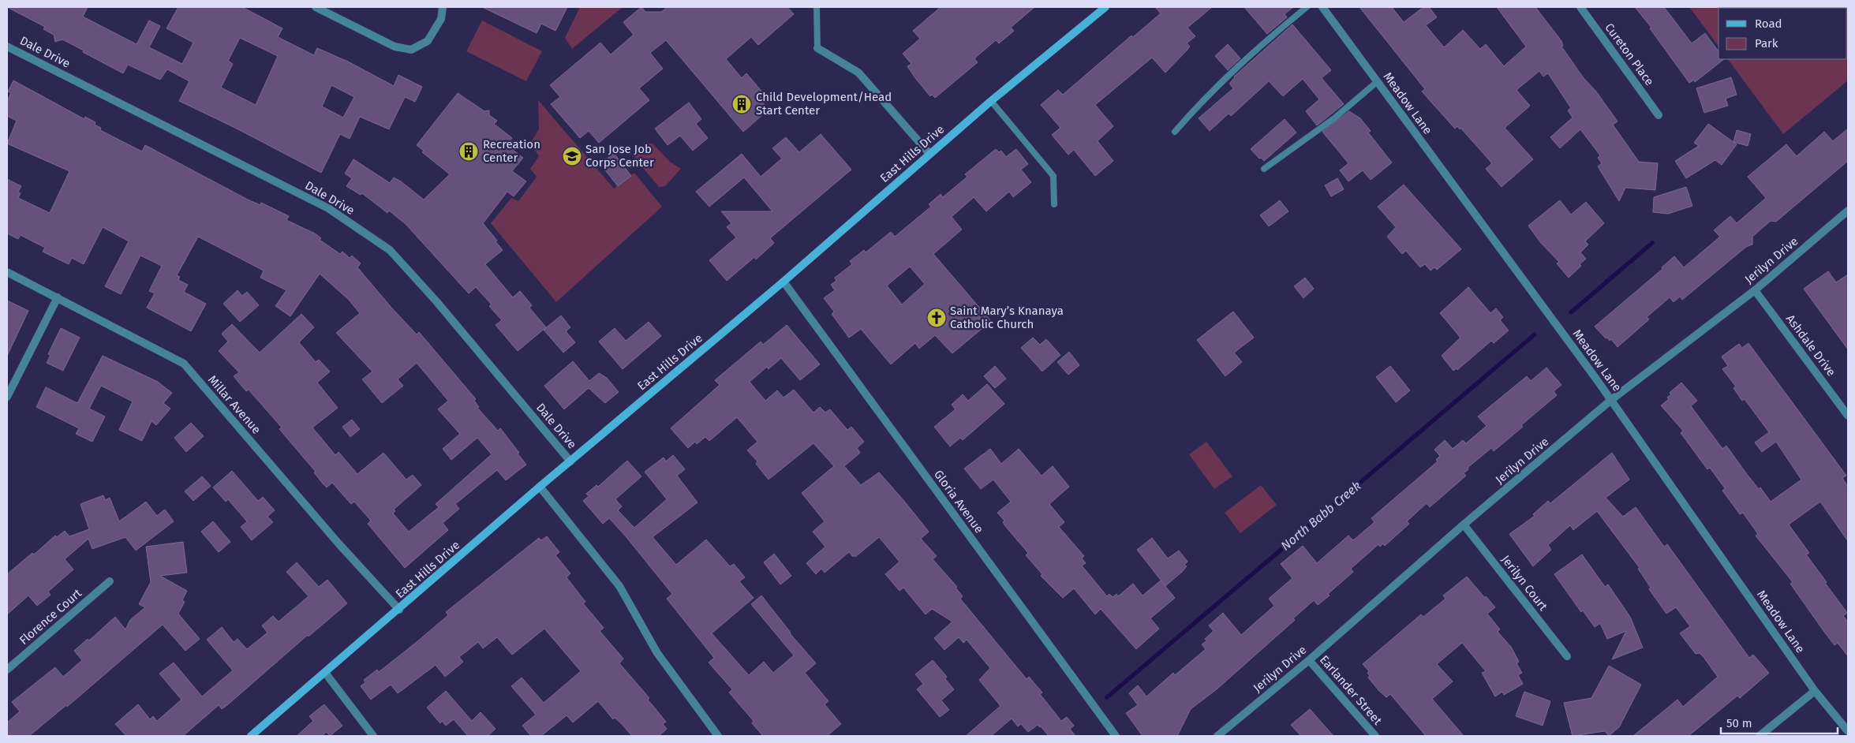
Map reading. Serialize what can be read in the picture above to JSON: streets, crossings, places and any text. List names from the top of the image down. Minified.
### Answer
{"streets":{"street":["Dale Drive","Cureton Place","Meadow Lane","East Hills Drive","Jerilyn Drive","Ashdale Drive","Millar Avenue","Gloria Avenue","Jerilyn Court","Florence Court","Earlander Street"]},"crossings":[["Dale Drive","East Hills Drive"],["Meadow Lane","Jerilyn Drive"],["East Hills Drive","Millar Avenue"],["East Hills Drive","Gloria Avenue"],["Jerilyn Drive","Ashdale Drive"],["Jerilyn Drive","Jerilyn Court"],["Jerilyn Drive","Earlander Street"]],"water":["North Babb Creek"],"places":{"building":["Child Development/Head Start Center","Recreation Center"],"school or university":["San Jose Job Corps Center"],"church":["Saint Mary’s Knanaya Catholic Church"]},"legend":["Road","Park"],"scale_bar":"50 m"}
